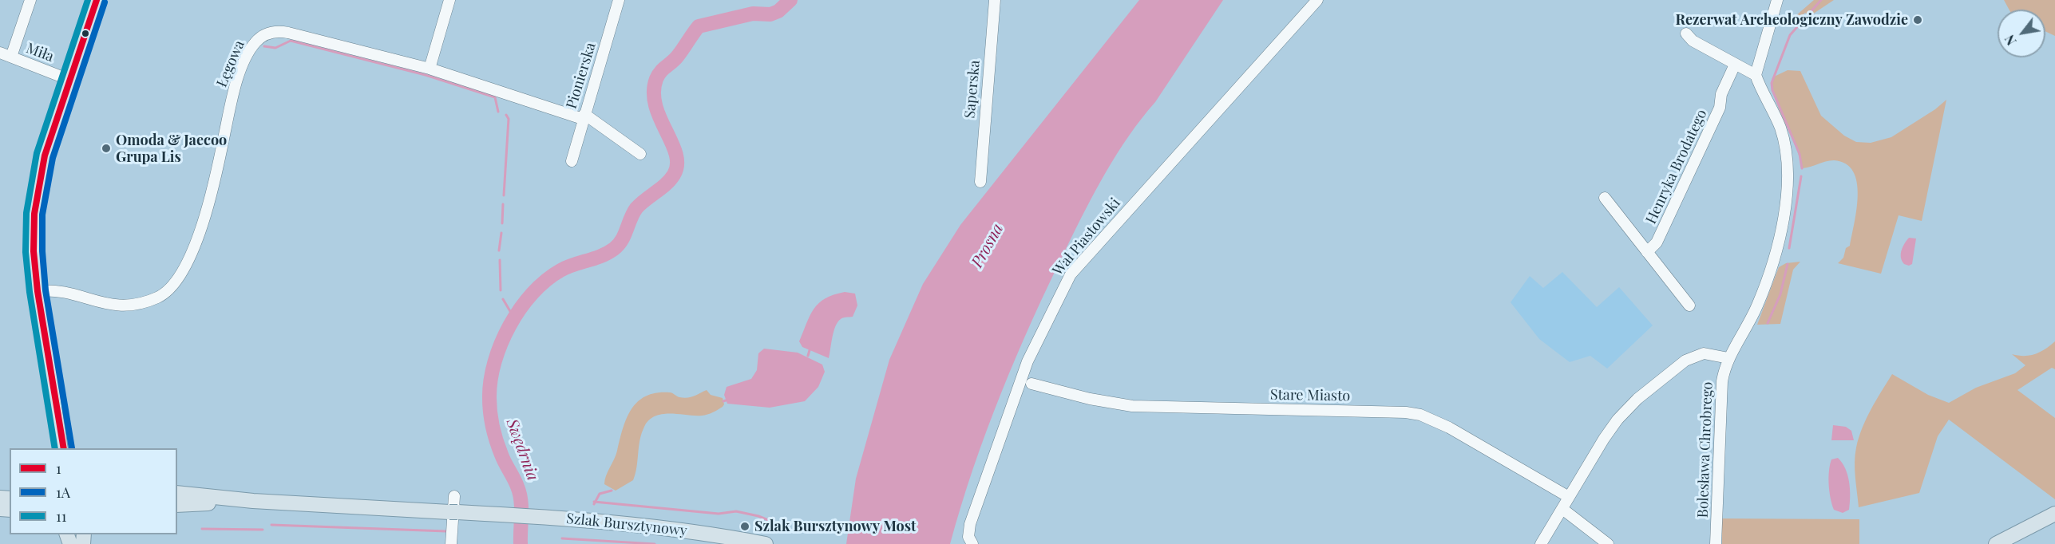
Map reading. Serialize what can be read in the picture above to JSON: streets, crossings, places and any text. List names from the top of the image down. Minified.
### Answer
{"streets":{"main road":["Szlak Bursztynowy"],"street":["Miła","Łęgowa","Pionierska","Saperska","Henryka Brodatego","Wał Piastowski","Stare Miasto","Bolesława Chrobrego"]},"crossings":[["Łęgowa","Pionierska"]],"water":["Prosna","Swędrnia"],"places":["Rezerwat Archeologiczny Zawodzie","Omoda & Jaecoo Grupa Lis","Szlak Bursztynowy Most"],"lines":["transit line 1","transit line 11","transit line 1A"],"legend":["1","1A","11"],"north":"bottom left"}
